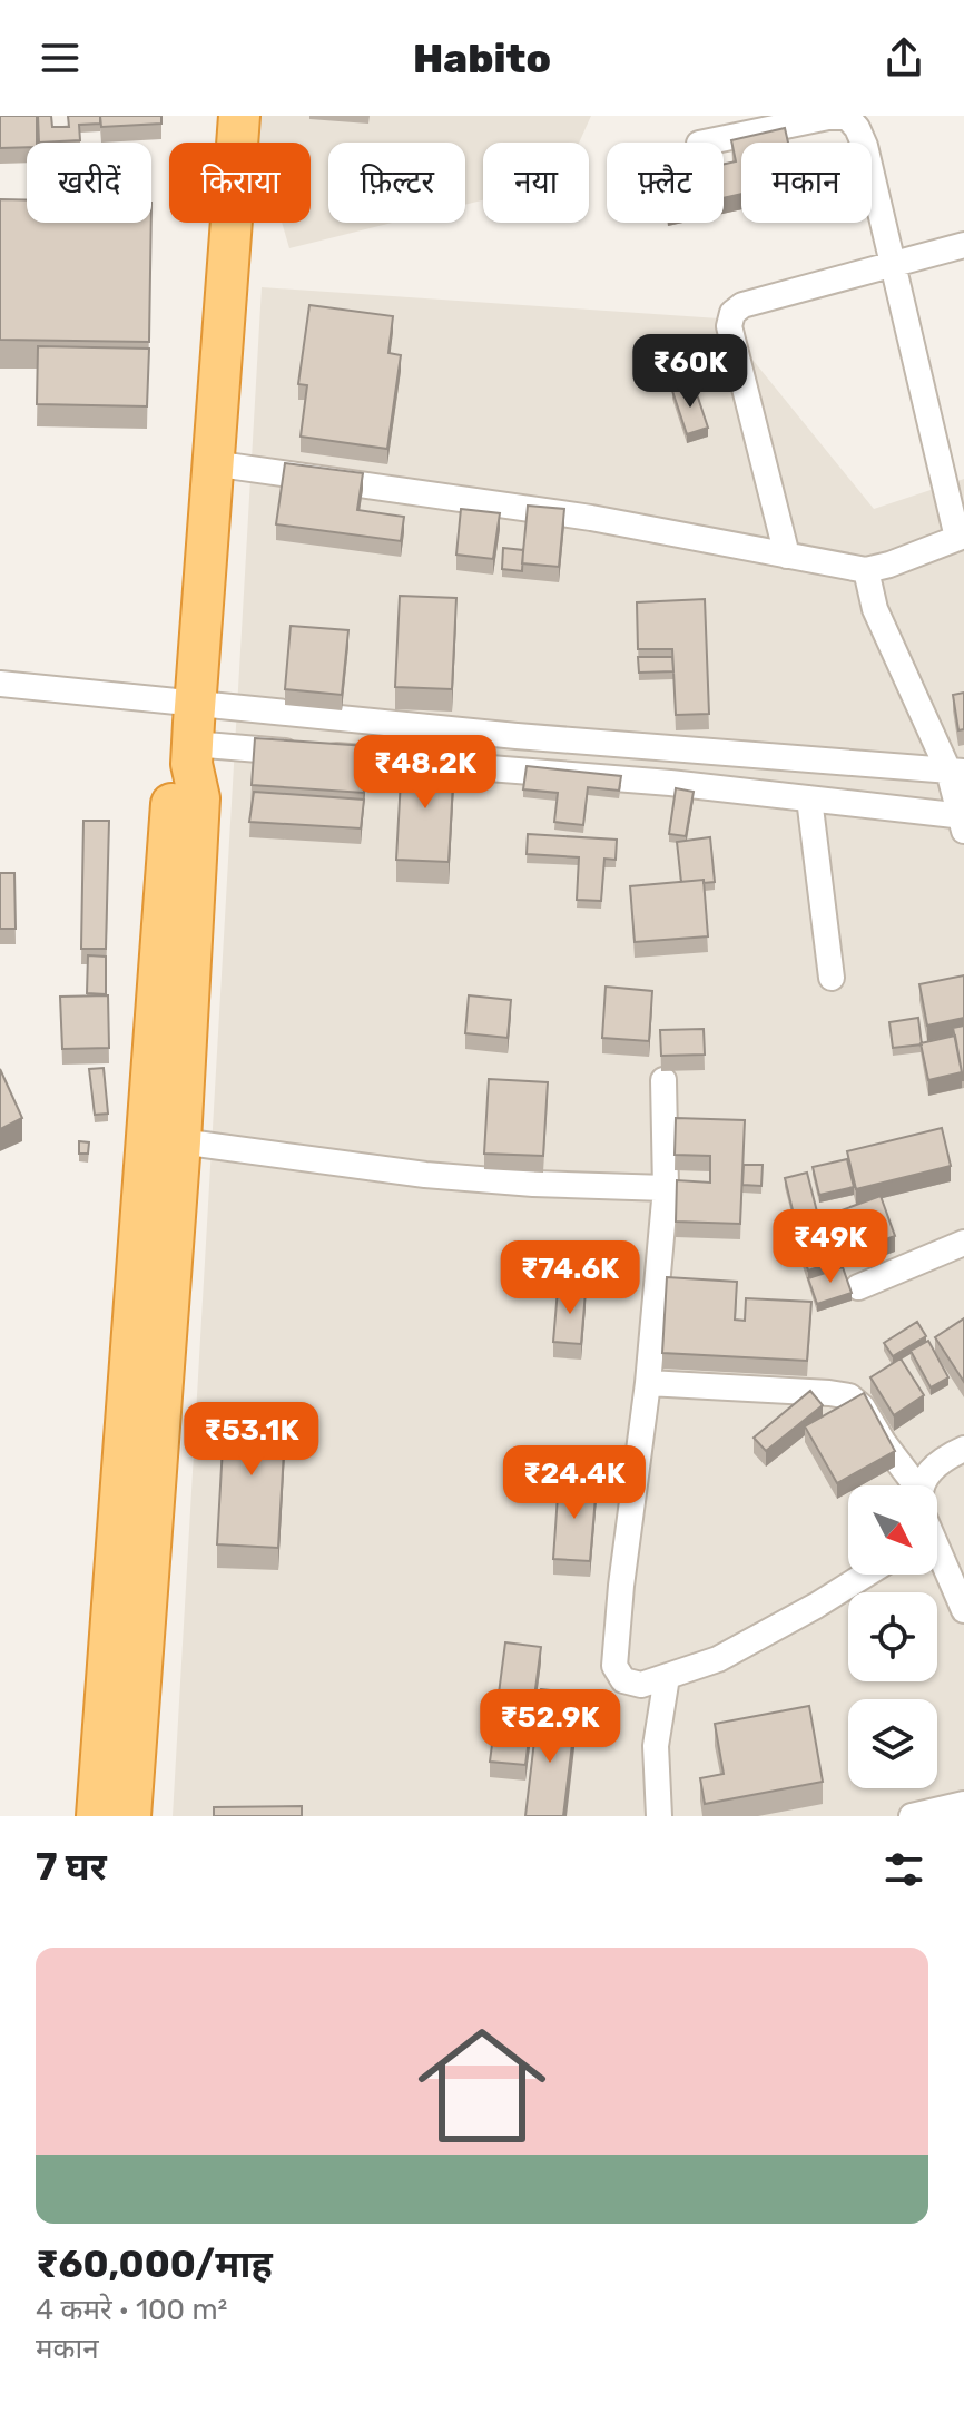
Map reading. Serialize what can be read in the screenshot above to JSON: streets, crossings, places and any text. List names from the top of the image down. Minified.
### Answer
{"north":"bottom right","page":{"header":"Habito","chip":["खरीदें","किराया","फ़िल्टर","नया","फ़्लैट","मकान"],"price":["₹60K","₹48.2K","₹49K","₹74.6K","₹53.1K","₹24.4K","₹52.9K"],"heading":"7 घर","list":[{"name":"₹60,000/माह","note":"4 कमरे · 100 m² · मकान"}]}}
